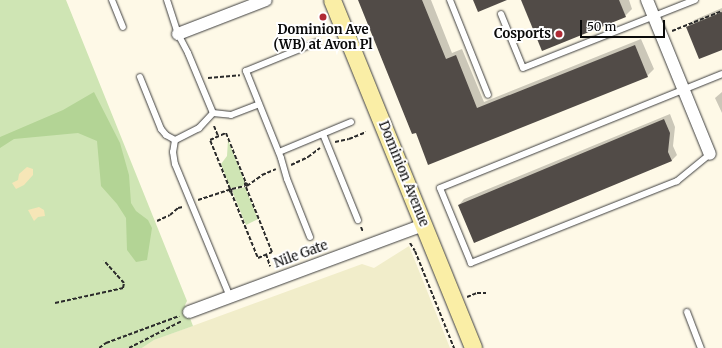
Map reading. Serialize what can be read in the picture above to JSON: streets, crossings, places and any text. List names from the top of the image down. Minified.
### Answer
{"streets":{"main road":["Dominion Avenue"],"street":["Nile Gate"]},"crossings":[["Dominion Avenue","Nile Gate"]],"places":["Dominion Ave (WB) at Avon Pl","Cosports"],"scale_bar":"50 m"}
